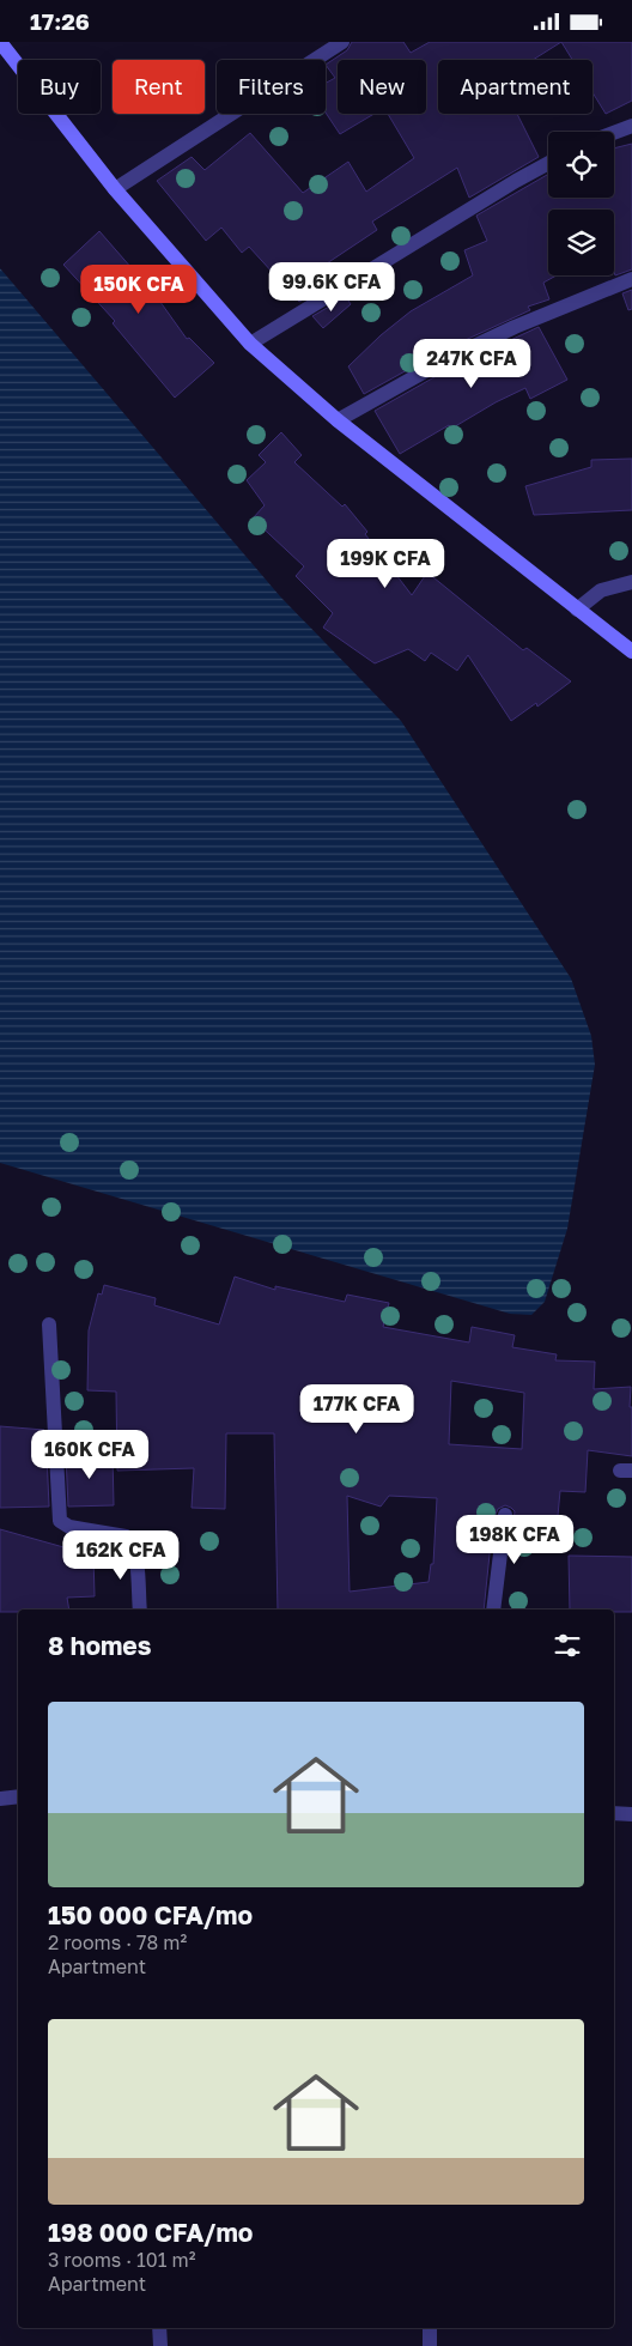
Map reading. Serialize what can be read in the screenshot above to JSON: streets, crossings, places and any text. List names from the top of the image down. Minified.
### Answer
{"page":{"status":"17:26","chip":["Buy","Rent","Filters","New","Apartment"],"price":["99.6K CFA","150K CFA","247K CFA","199K CFA","177K CFA","160K CFA","198K CFA","162K CFA"],"heading":"8 homes","list":[{"name":"150 000 CFA/mo","note":"2 rooms · 78 m² · Apartment"},{"name":"198 000 CFA/mo","note":"3 rooms · 101 m² · Apartment"}]}}
